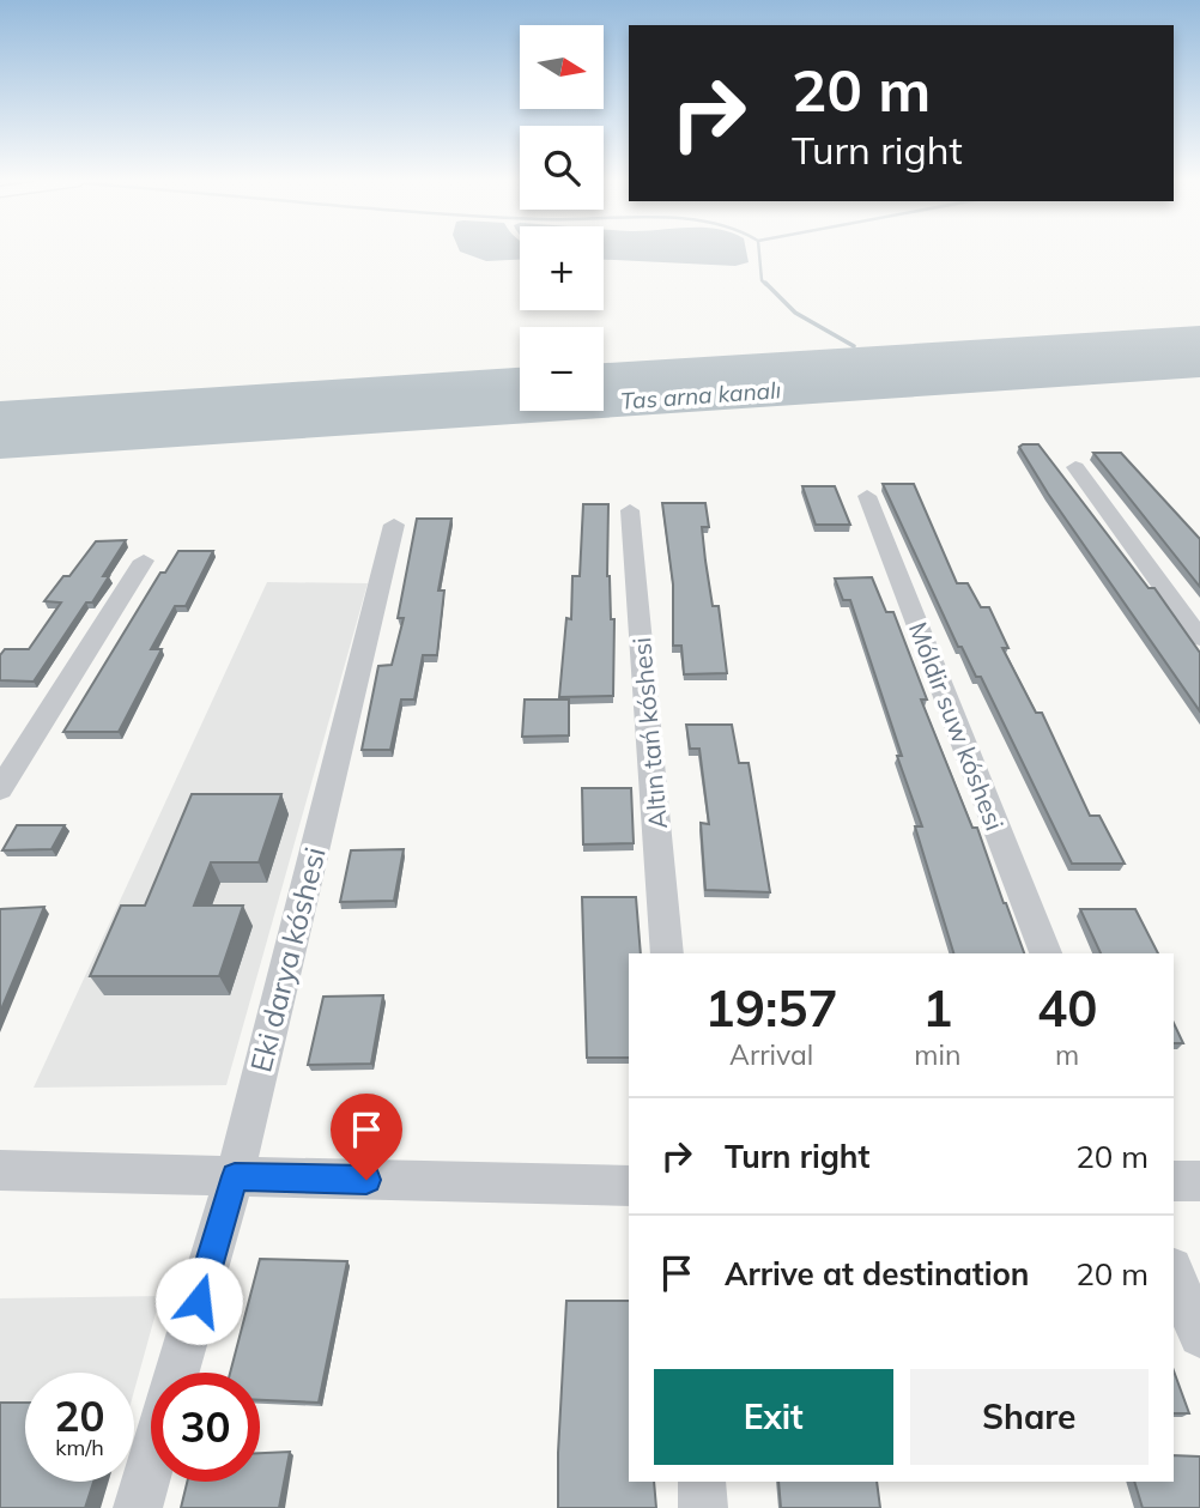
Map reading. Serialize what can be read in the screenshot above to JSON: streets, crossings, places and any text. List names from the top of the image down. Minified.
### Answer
{"streets":{"street":["Móldir suw kóshesi","Altın tań kóshesi","Eki darya kóshesi"]},"water":["Tas arna kanalı"],"north":"right","page":{"map_buttons":["+","−"],"turn":["20 m","Turn right"],"eta":["19:57","Arrival","1","min","40","m"],"list":[{"name":"Turn right","value":"20 m"},{"name":"Arrive at destination","value":"20 m"}],"buttons":["Exit","Share"],"speed":"20 km/h","limit":"30"}}
